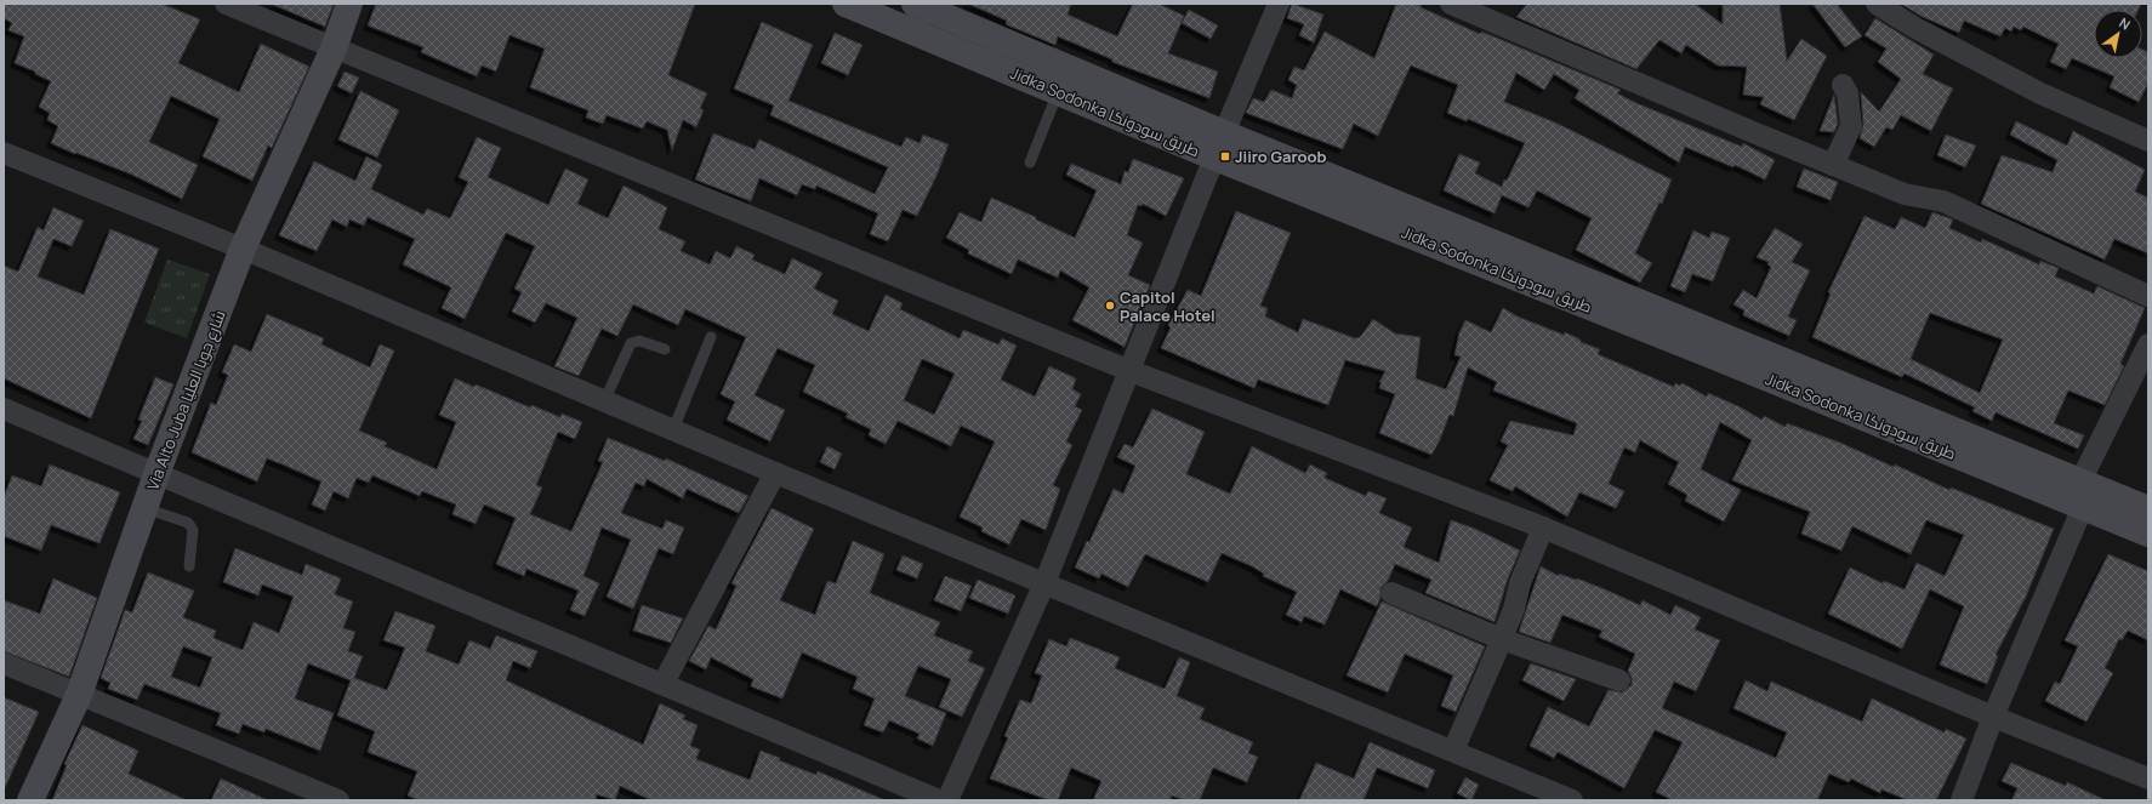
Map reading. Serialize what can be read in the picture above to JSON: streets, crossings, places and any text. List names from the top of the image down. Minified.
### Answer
{"streets":{"main road":["Jidka Sodonka طريق سودونكا","Via Alto Juba شارع جوبا العليا"]},"places":{"transit":["Jiiro Garoob"],"other":["Capitol Palace Hotel"]},"north":"top right"}
